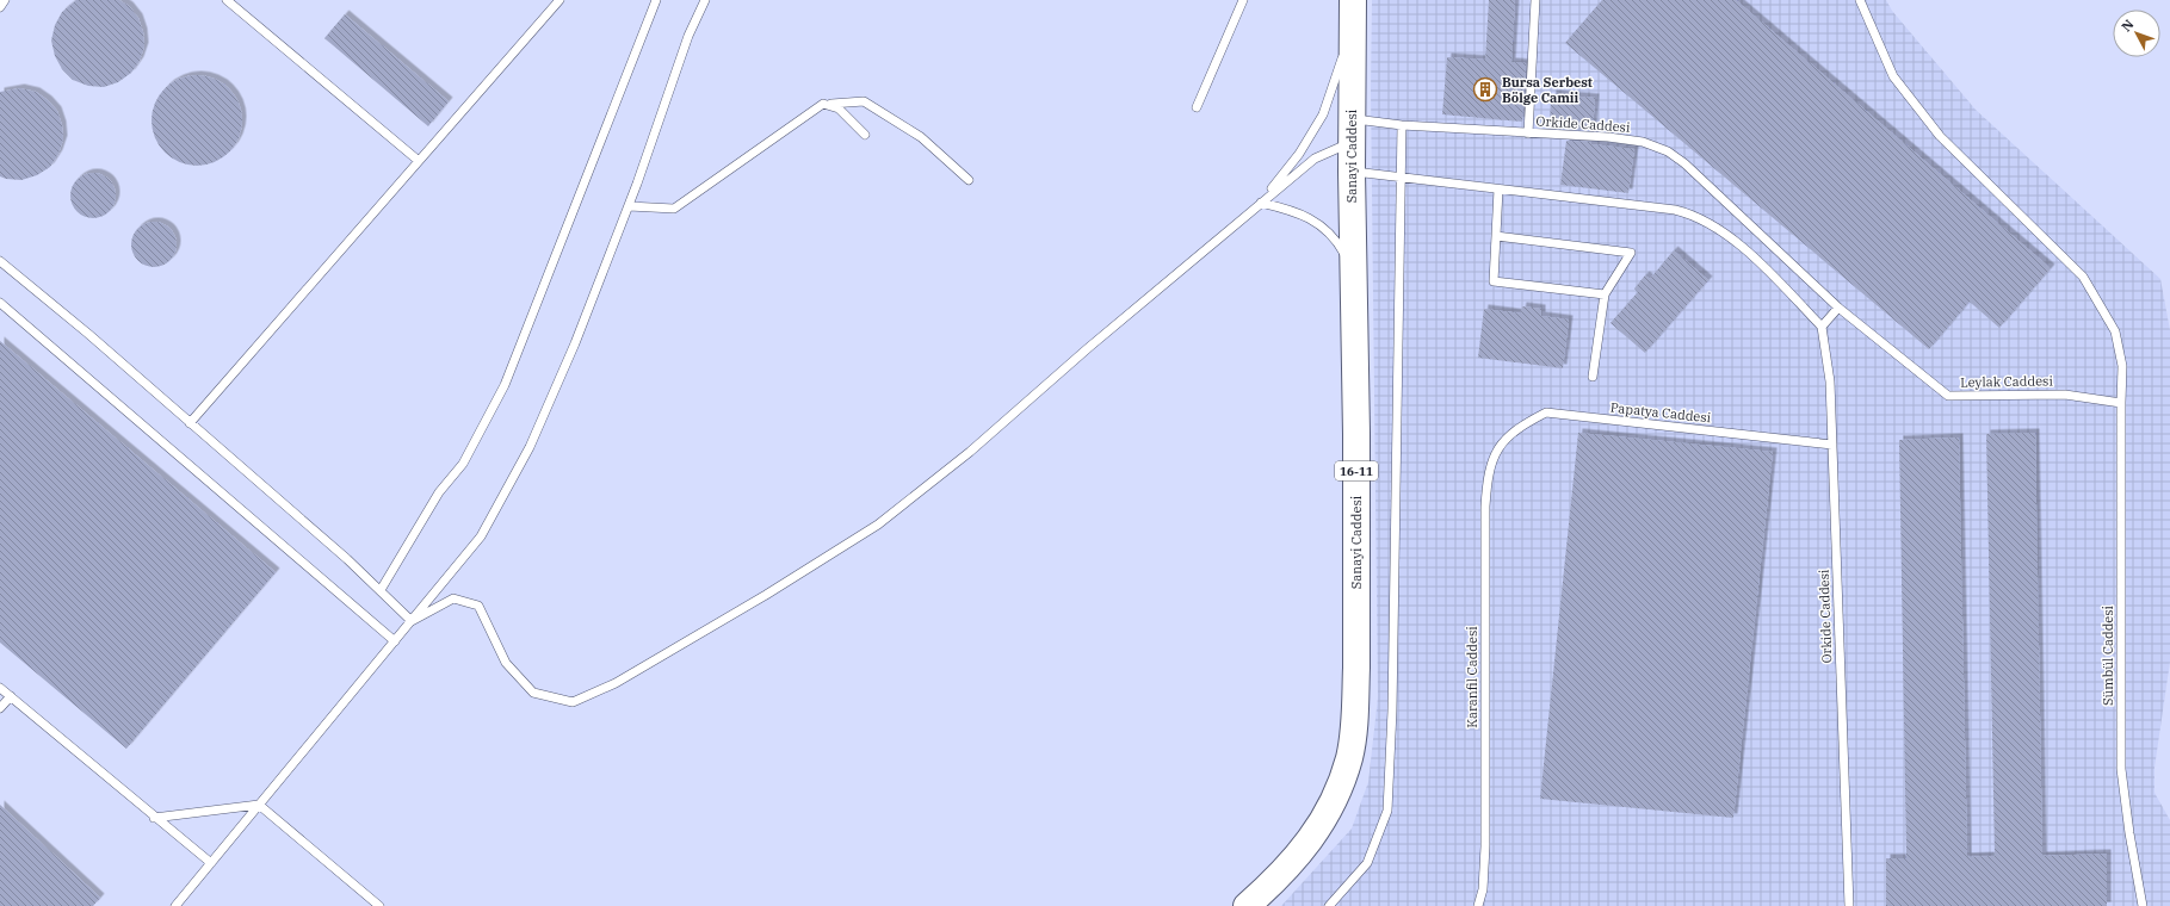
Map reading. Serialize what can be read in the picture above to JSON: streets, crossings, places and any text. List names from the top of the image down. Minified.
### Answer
{"streets":{"main road":["Sanayi Caddesi","16-11"],"lane":["Orkide Caddesi","Leylak Caddesi","Papatya Caddesi","Sümbül Caddesi","Karanfil Caddesi"]},"crossings":[["Orkide Caddesi","Sanayi Caddesi"],["Orkide Caddesi","Leylak Caddesi"],["Orkide Caddesi","Papatya Caddesi"],["Leylak Caddesi","Sümbül Caddesi"],["Papatya Caddesi","Karanfil Caddesi"]],"places":{"building":["Bursa Serbest Bölge Camii"]},"north":"top left"}
